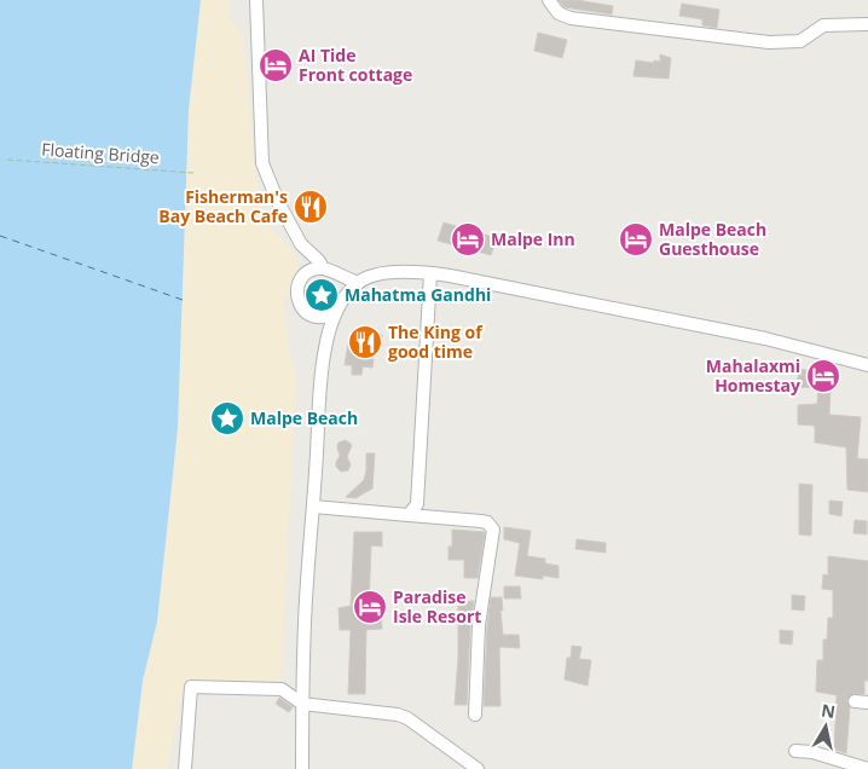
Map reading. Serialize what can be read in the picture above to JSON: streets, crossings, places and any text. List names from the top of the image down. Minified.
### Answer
{"streets":{"path":["Floating Bridge"]},"places":{"hotel":["AI Tide Front cottage","Malpe Inn","Malpe Beach Guesthouse","Mahalaxmi Homestay","Paradise Isle Resort"],"restaurant":["Fisherman's Bay Beach Cafe","The King of good time"],"place":["Mahatma Gandhi","Malpe Beach"]},"north":"top"}
